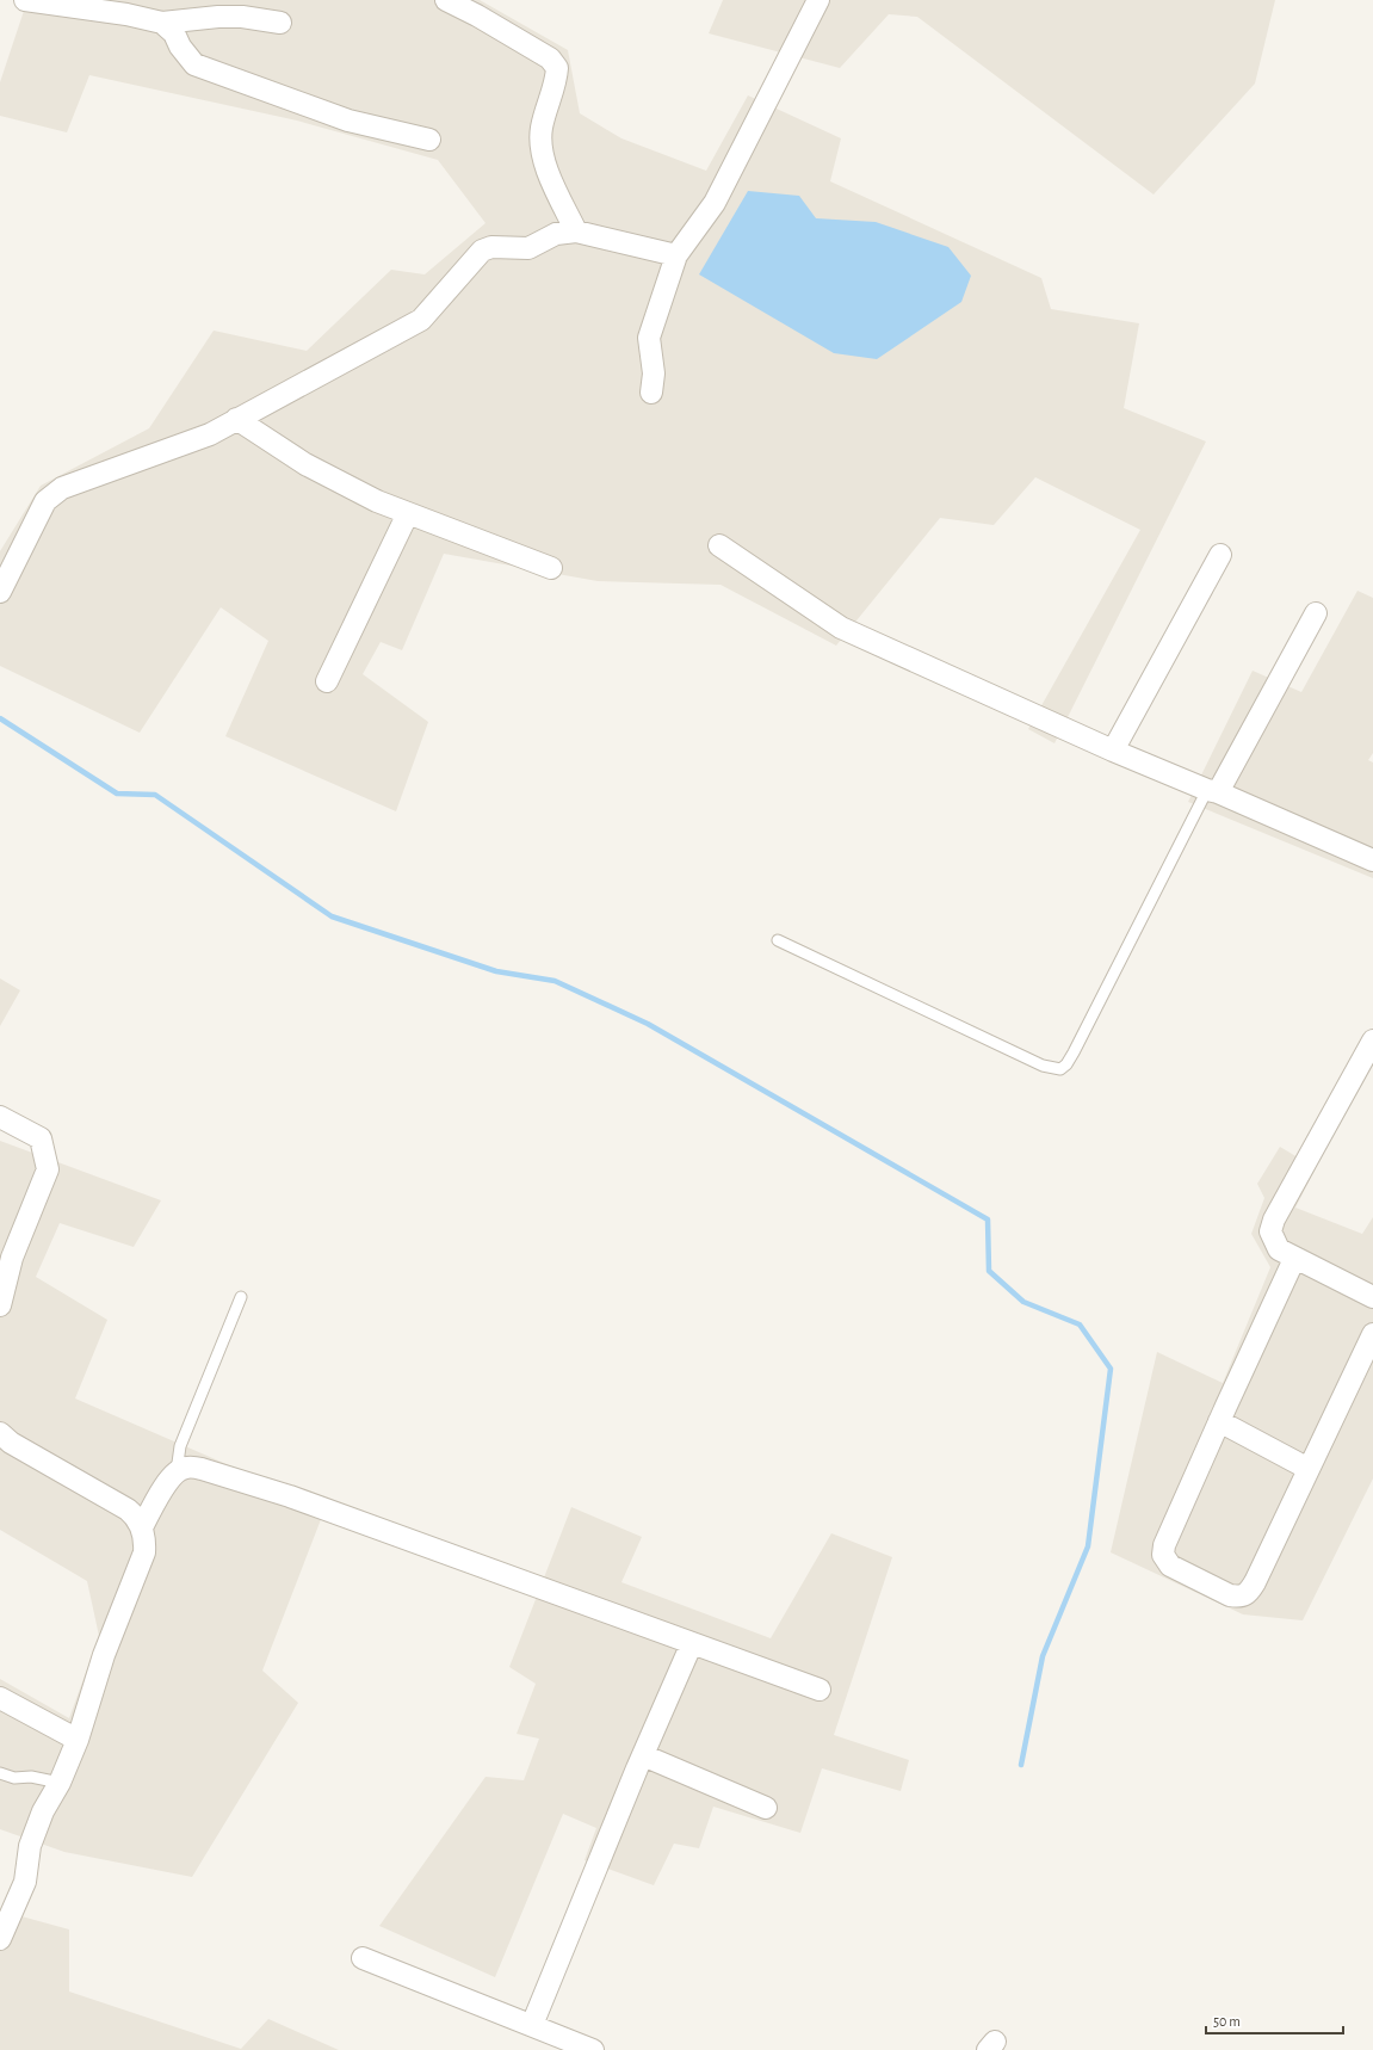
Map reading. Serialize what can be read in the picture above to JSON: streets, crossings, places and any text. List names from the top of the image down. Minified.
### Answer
{"scale_bar":"50 m"}
